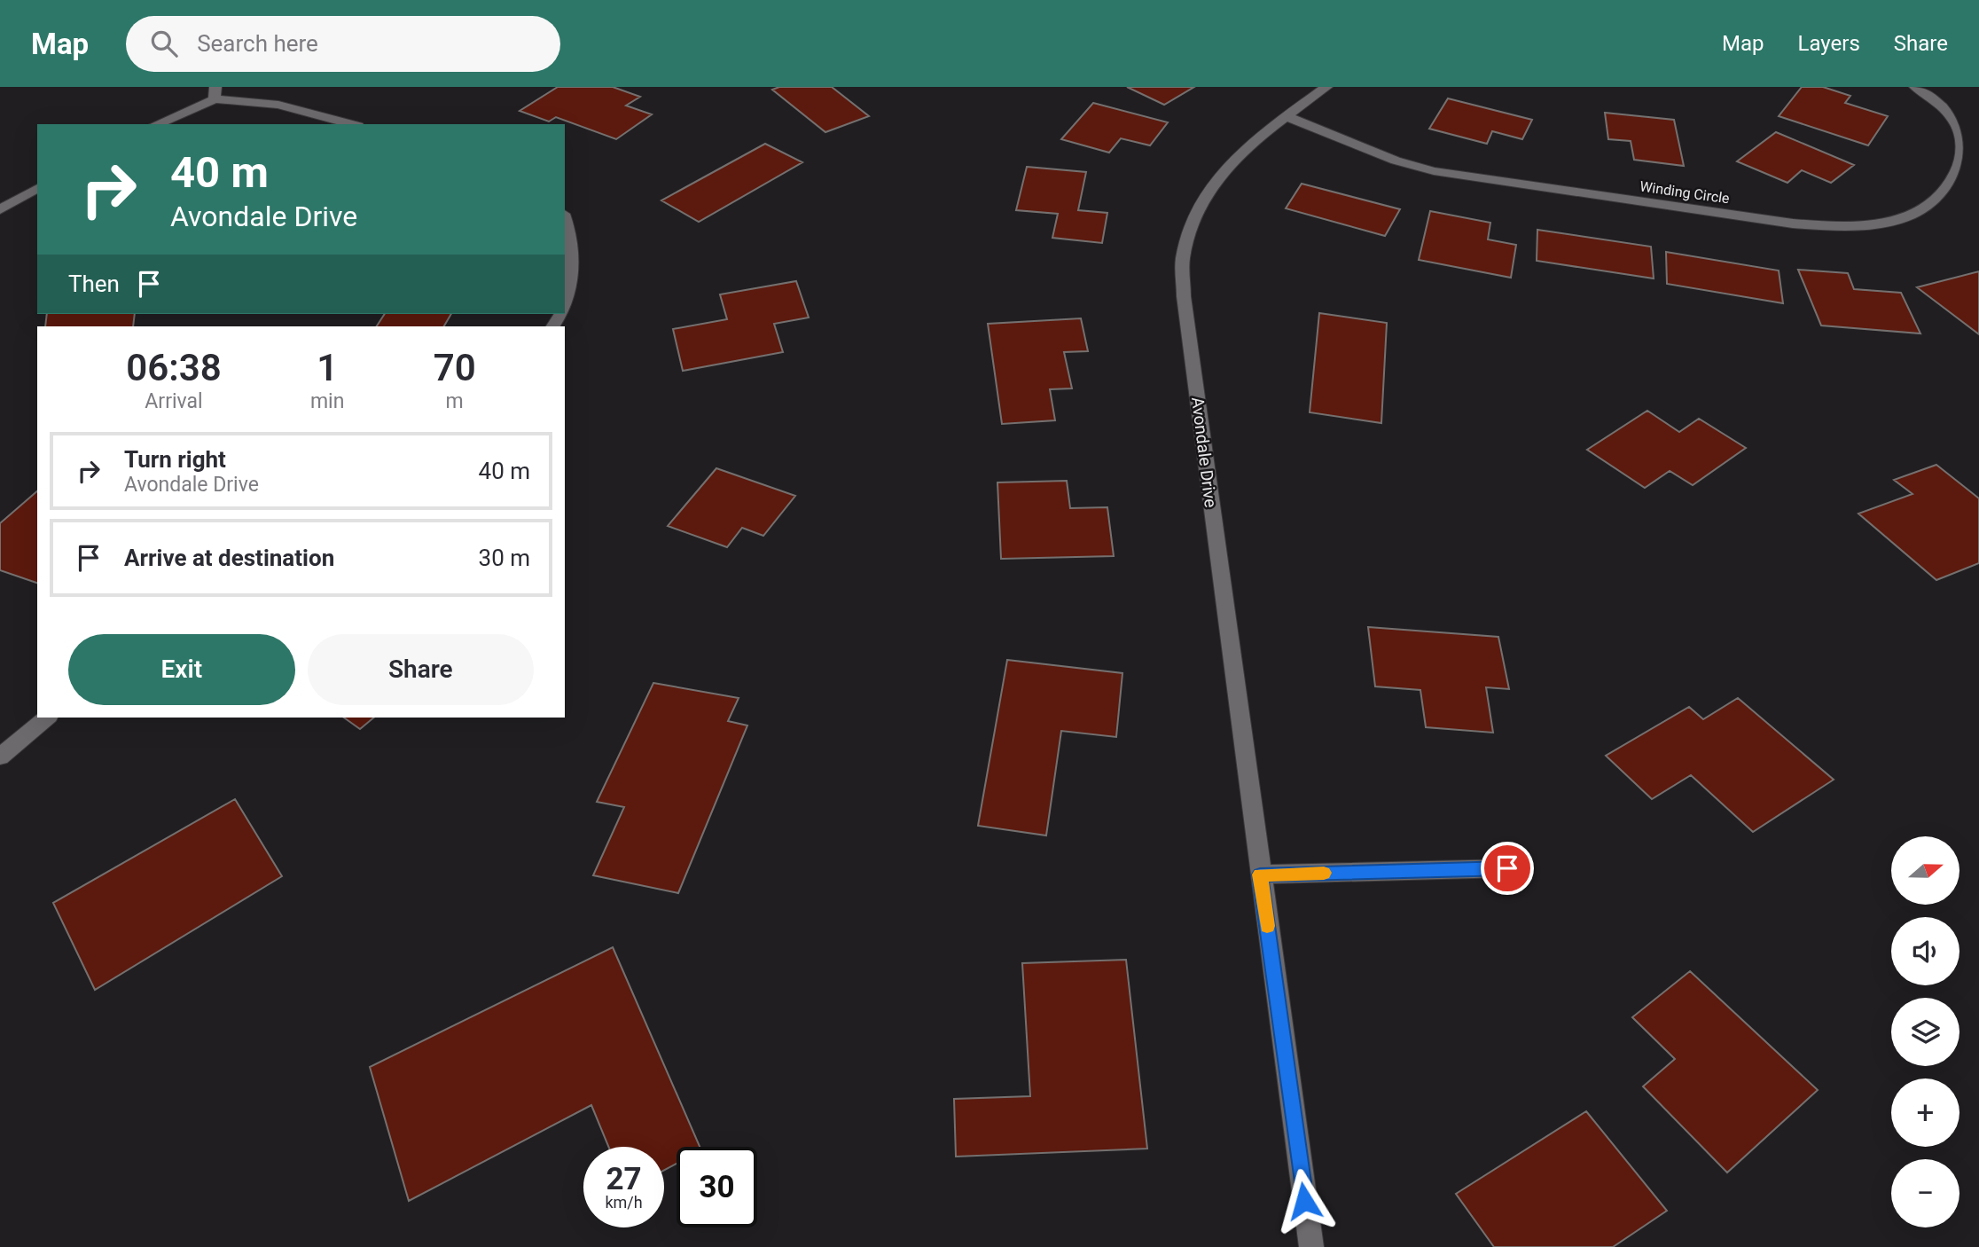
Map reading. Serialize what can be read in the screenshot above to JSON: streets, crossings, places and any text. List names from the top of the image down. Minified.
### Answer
{"streets":{"street":["Winding Circle","Avondale Drive"]},"crossings":[["Winding Circle","Avondale Drive"]],"north":"right","page":{"header":"Map","search":"Search here","nav":["Map","Layers","Share"],"turn":["40 m","Avondale Drive"],"then":"Then","eta":["06:38","Arrival","1","min","70","m"],"list":[{"name":"Turn right","note":"Avondale Drive","value":"40 m"},{"name":"Arrive at destination","value":"30 m"}],"buttons":["Exit","Share"],"map_buttons":["+","−"],"speed":"27 km/h","limit":"30"}}
